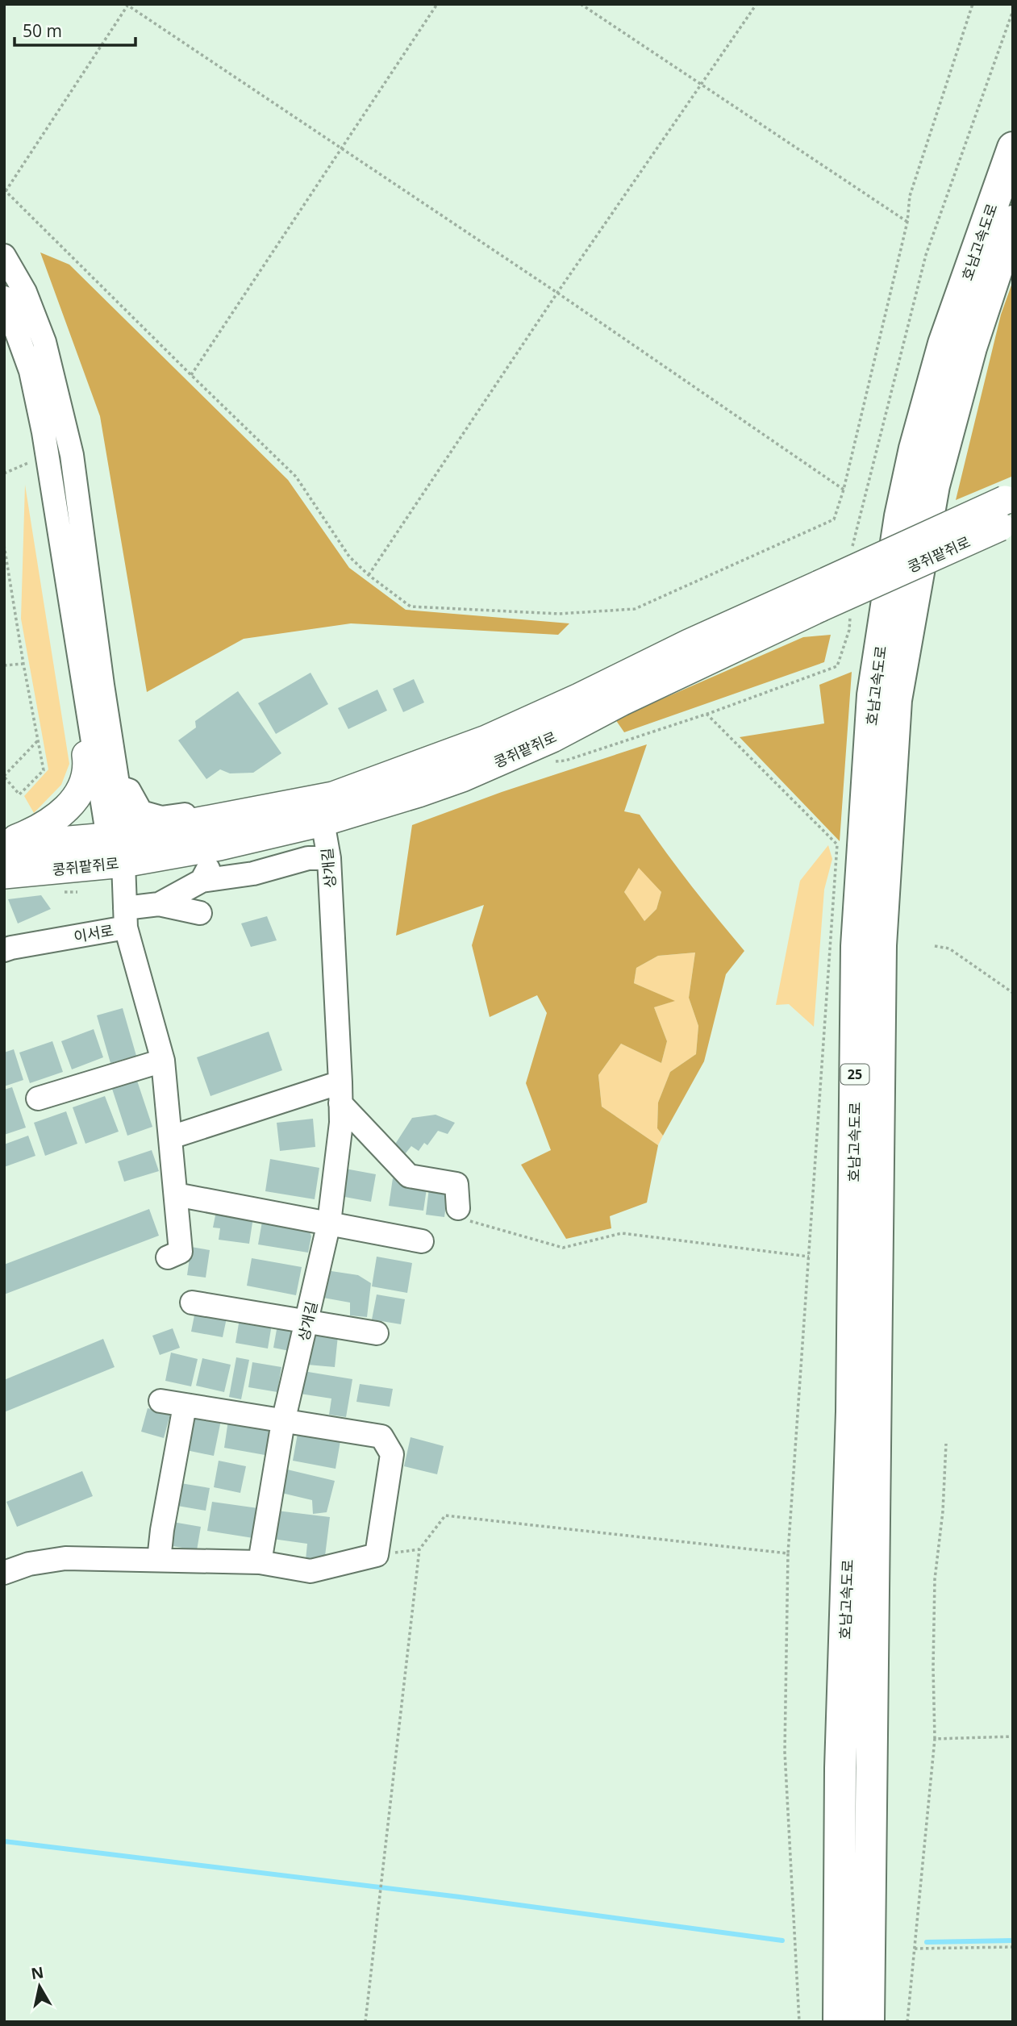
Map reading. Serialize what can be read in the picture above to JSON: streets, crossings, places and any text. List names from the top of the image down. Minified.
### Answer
{"streets":{"highway":["호남고속도로","25"],"main road":["콩쥐팥쥐로"],"street":["상개길","이서로"]},"crossings":[["콩쥐팥쥐로","상개길"],["콩쥐팥쥐로","이서로"]],"scale_bar":"50 m","north":"top"}
